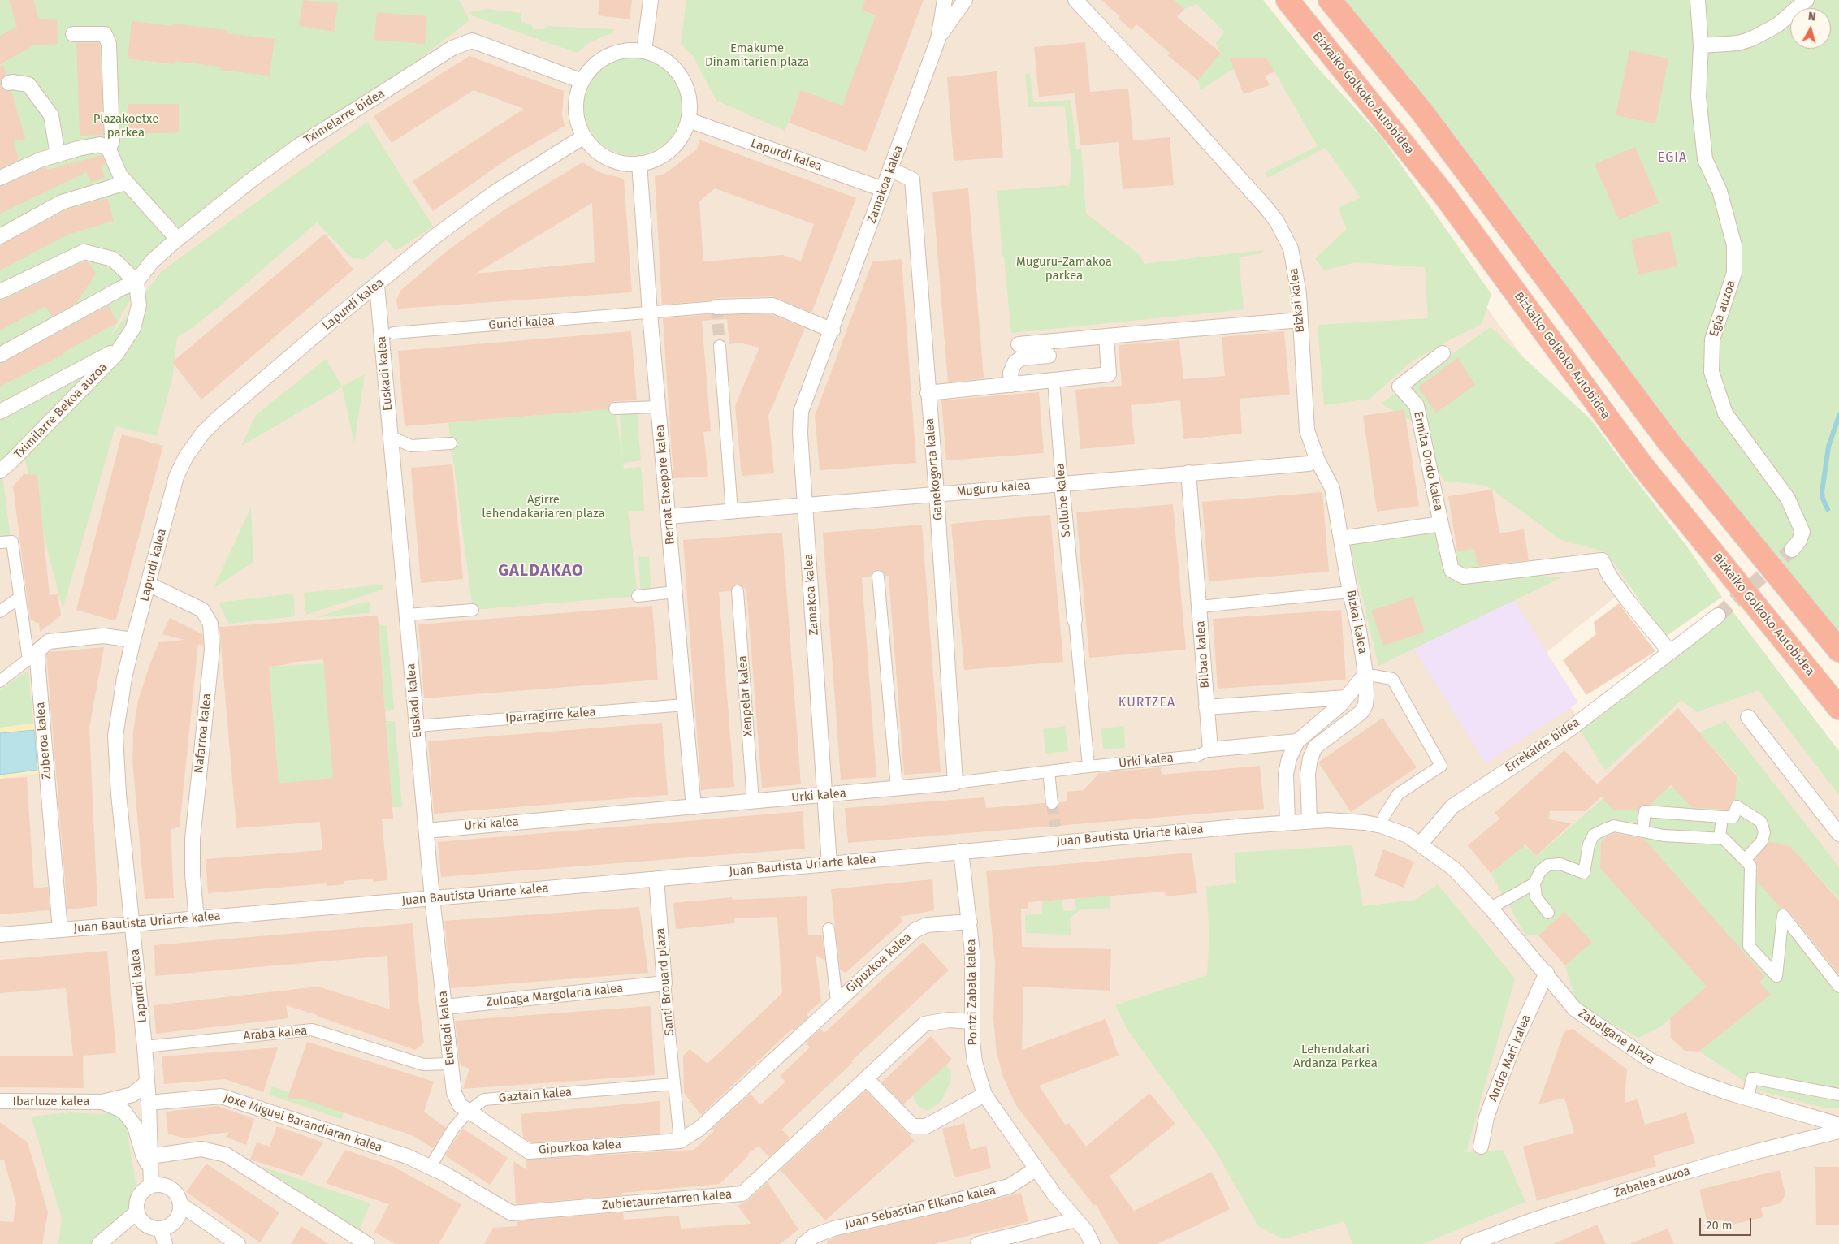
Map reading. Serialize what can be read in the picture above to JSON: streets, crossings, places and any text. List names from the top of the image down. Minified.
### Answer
{"streets":{"highway":["Bizkaiko Golkoko Autobidea"],"street":["Tximelarre bidea","Lapurdi kalea","Zamakoa kalea","Bizkai kalea","Egia auzoa","Guridi kalea","Euskadi kalea","Tximilarre Bekoa auzoa","Ermita Ondo kalea","Ganekogorta kalea","Bernat Etxepare kalea","Muguru kalea","Sollube kalea","Bilbao kalea","Xenpelar kalea","Iparragirre kalea","Nafarroa kalea","Zuberoa kalea","Errekalde bidea","Urki kalea","Juan Bautista Uriarte kalea","Gipuzkoa kalea","Santi Brouard plaza","Pontzi Zabala kalea","Zuloaga Margolaria kalea","Araba kalea","Zabalgane plaza","Andra Mari kalea","Gaztain kalea","Ibarluze kalea","Joxe Miguel Barandiaran kalea","Zabalea auzoa","Zubietaurretarren kalea","Juan Sebastian Elkano kalea"]},"crossings":[["Tximelarre bidea","Lapurdi kalea"],["Tximelarre bidea","Tximilarre Bekoa auzoa"],["Tximelarre bidea","Bernat Etxepare kalea"],["Lapurdi kalea","Zamakoa kalea"],["Lapurdi kalea","Euskadi kalea"],["Lapurdi kalea","Bernat Etxepare kalea"],["Lapurdi kalea","Nafarroa kalea"],["Lapurdi kalea","Juan Bautista Uriarte kalea"],["Lapurdi kalea","Araba kalea"],["Lapurdi kalea","Ibarluze kalea"],["Lapurdi kalea","Joxe Miguel Barandiaran kalea"],["Zamakoa kalea","Ganekogorta kalea"],["Zamakoa kalea","Muguru kalea"],["Zamakoa kalea","Urki kalea"],["Zamakoa kalea","Juan Bautista Uriarte kalea"],["Bizkai kalea","Ermita Ondo kalea"],["Bizkai kalea","Muguru kalea"],["Bizkai kalea","Juan Bautista Uriarte kalea"],["Guridi kalea","Bernat Etxepare kalea"],["Euskadi kalea","Iparragirre kalea"],["Euskadi kalea","Urki kalea"],["Euskadi kalea","Juan Bautista Uriarte kalea"],["Euskadi kalea","Gipuzkoa kalea"],["Euskadi kalea","Zuloaga Margolaria kalea"],["Euskadi kalea","Araba kalea"],["Euskadi kalea","Gaztain kalea"],["Ermita Ondo kalea","Errekalde bidea"],["Ganekogorta kalea","Muguru kalea"],["Ganekogorta kalea","Urki kalea"],["Bernat Etxepare kalea","Muguru kalea"],["Bernat Etxepare kalea","Iparragirre kalea"],["Bernat Etxepare kalea","Urki kalea"],["Muguru kalea","Sollube kalea"],["Muguru kalea","Bilbao kalea"],["Bilbao kalea","Urki kalea"],["Xenpelar kalea","Urki kalea"],["Nafarroa kalea","Juan Bautista Uriarte kalea"],["Zuberoa kalea","Juan Bautista Uriarte kalea"],["Errekalde bidea","Juan Bautista Uriarte kalea"],["Juan Bautista Uriarte kalea","Santi Brouard plaza"],["Juan Bautista Uriarte kalea","Pontzi Zabala kalea"],["Juan Bautista Uriarte kalea","Zabalgane plaza"],["Juan Bautista Uriarte kalea","Andra Mari kalea"],["Gipuzkoa kalea","Pontzi Zabala kalea"],["Gipuzkoa kalea","Gaztain kalea"],["Santi Brouard plaza","Zuloaga Margolaria kalea"],["Santi Brouard plaza","Gaztain kalea"],["Pontzi Zabala kalea","Zubietaurretarren kalea"],["Pontzi Zabala kalea","Juan Sebastian Elkano kalea"],["Zabalgane plaza","Andra Mari kalea"],["Gaztain kalea","Joxe Miguel Barandiaran kalea"],["Gaztain kalea","Zubietaurretarren kalea"],["Joxe Miguel Barandiaran kalea","Zubietaurretarren kalea"]],"districts":["EGIA","GALDAKAO","KURTZEA"],"parks":["Emakume Dinamitarien plaza","Plazakoetxe parkea","Muguru-Zamakoa parkea","Agirre lehendakariaren plaza","Lehendakari Ardanza Parkea"],"scale_bar":"20 m","north":"top"}
